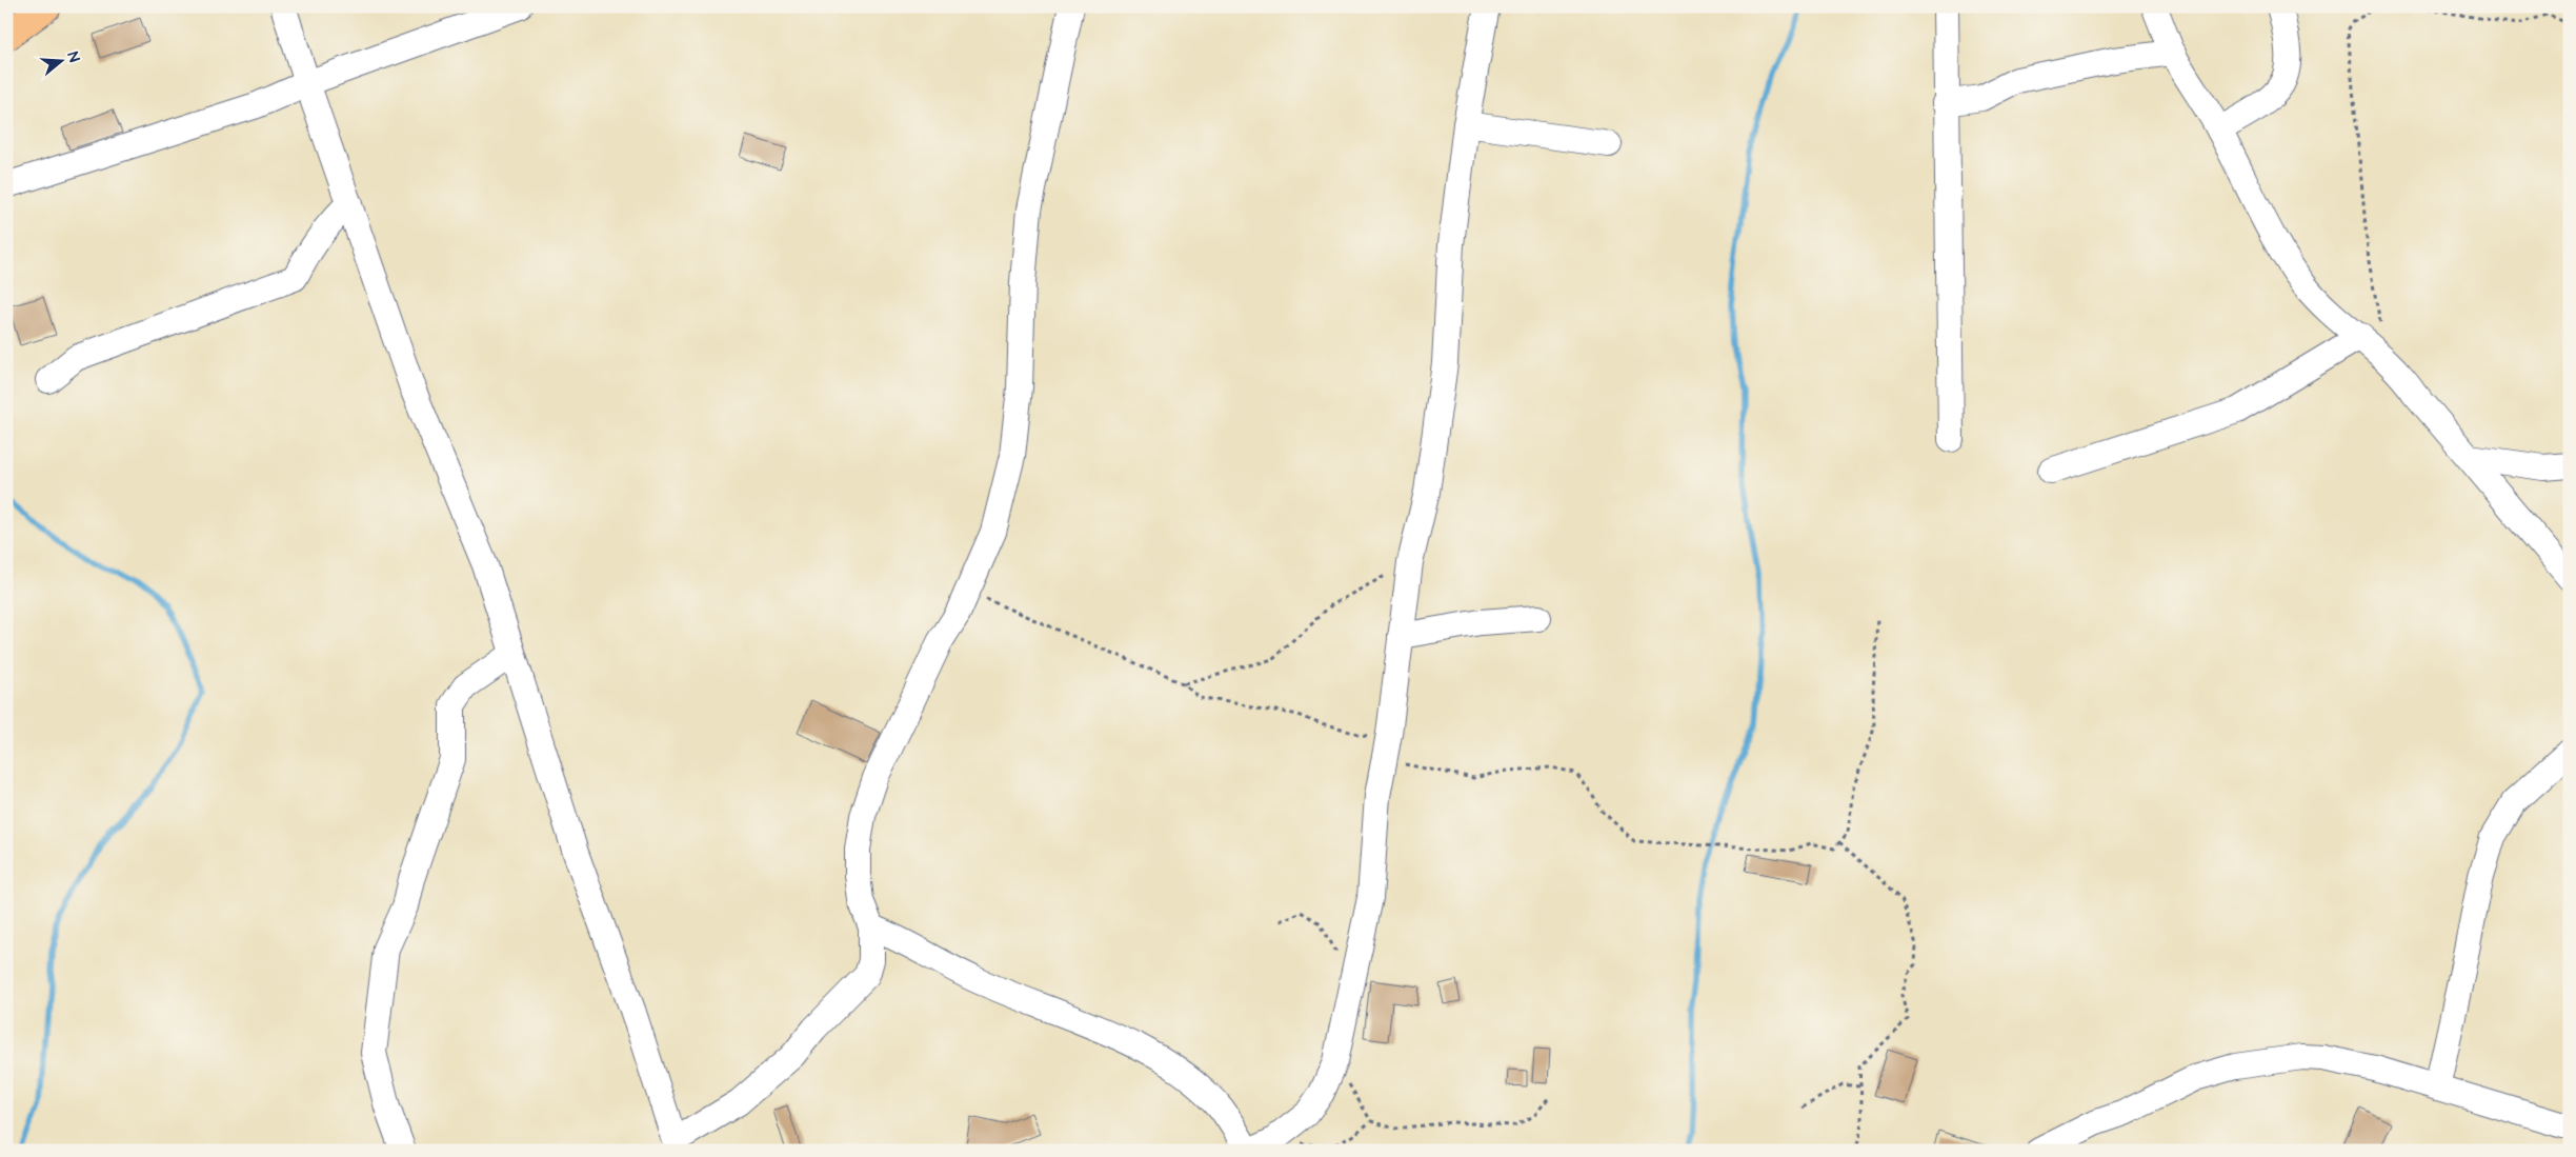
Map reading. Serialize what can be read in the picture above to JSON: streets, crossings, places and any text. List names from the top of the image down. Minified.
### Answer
{"north":"right"}
